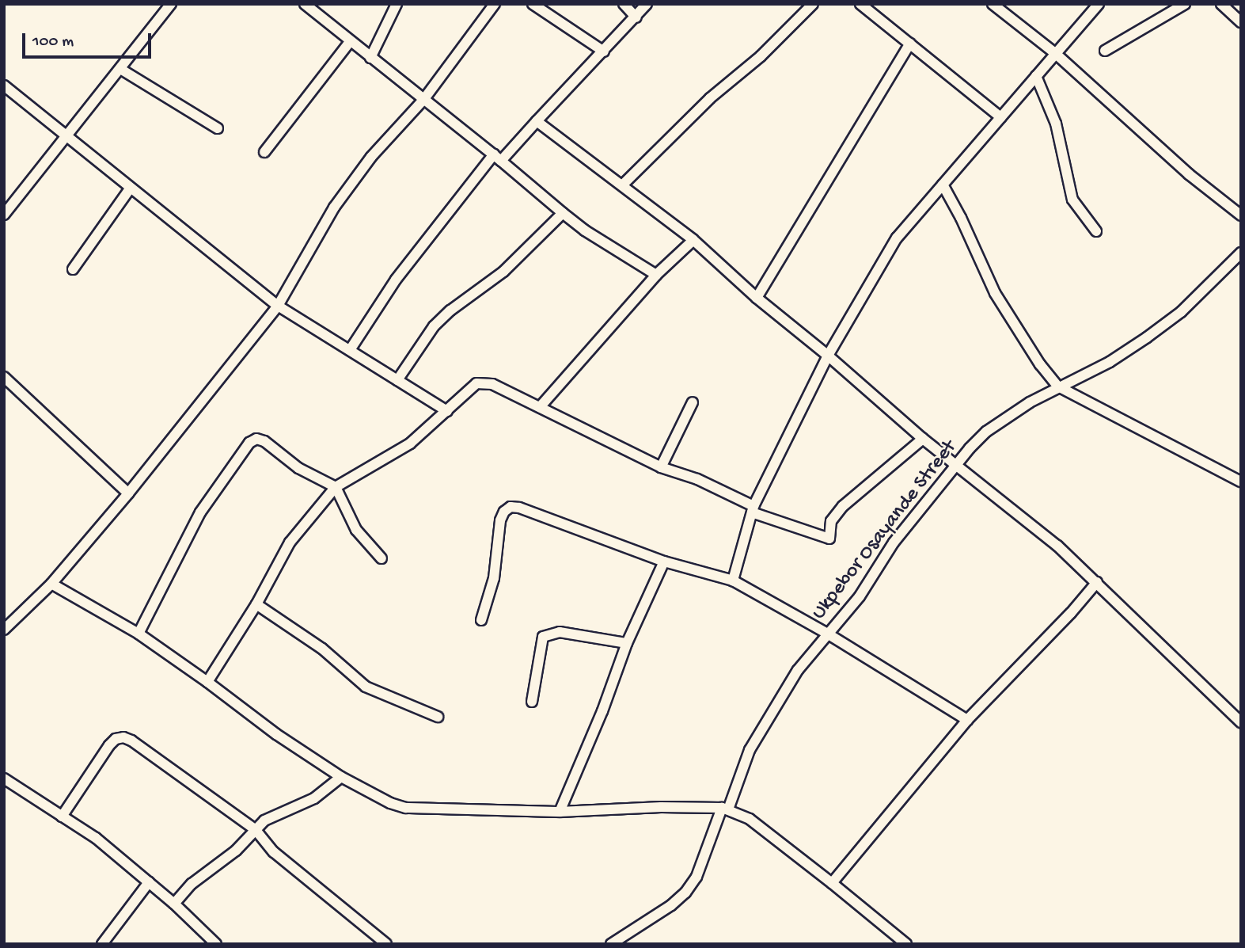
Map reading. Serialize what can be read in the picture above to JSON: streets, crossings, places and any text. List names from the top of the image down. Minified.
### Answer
{"streets":{"street":["Ukpebor Osayande Street"]},"scale_bar":"100 m"}
